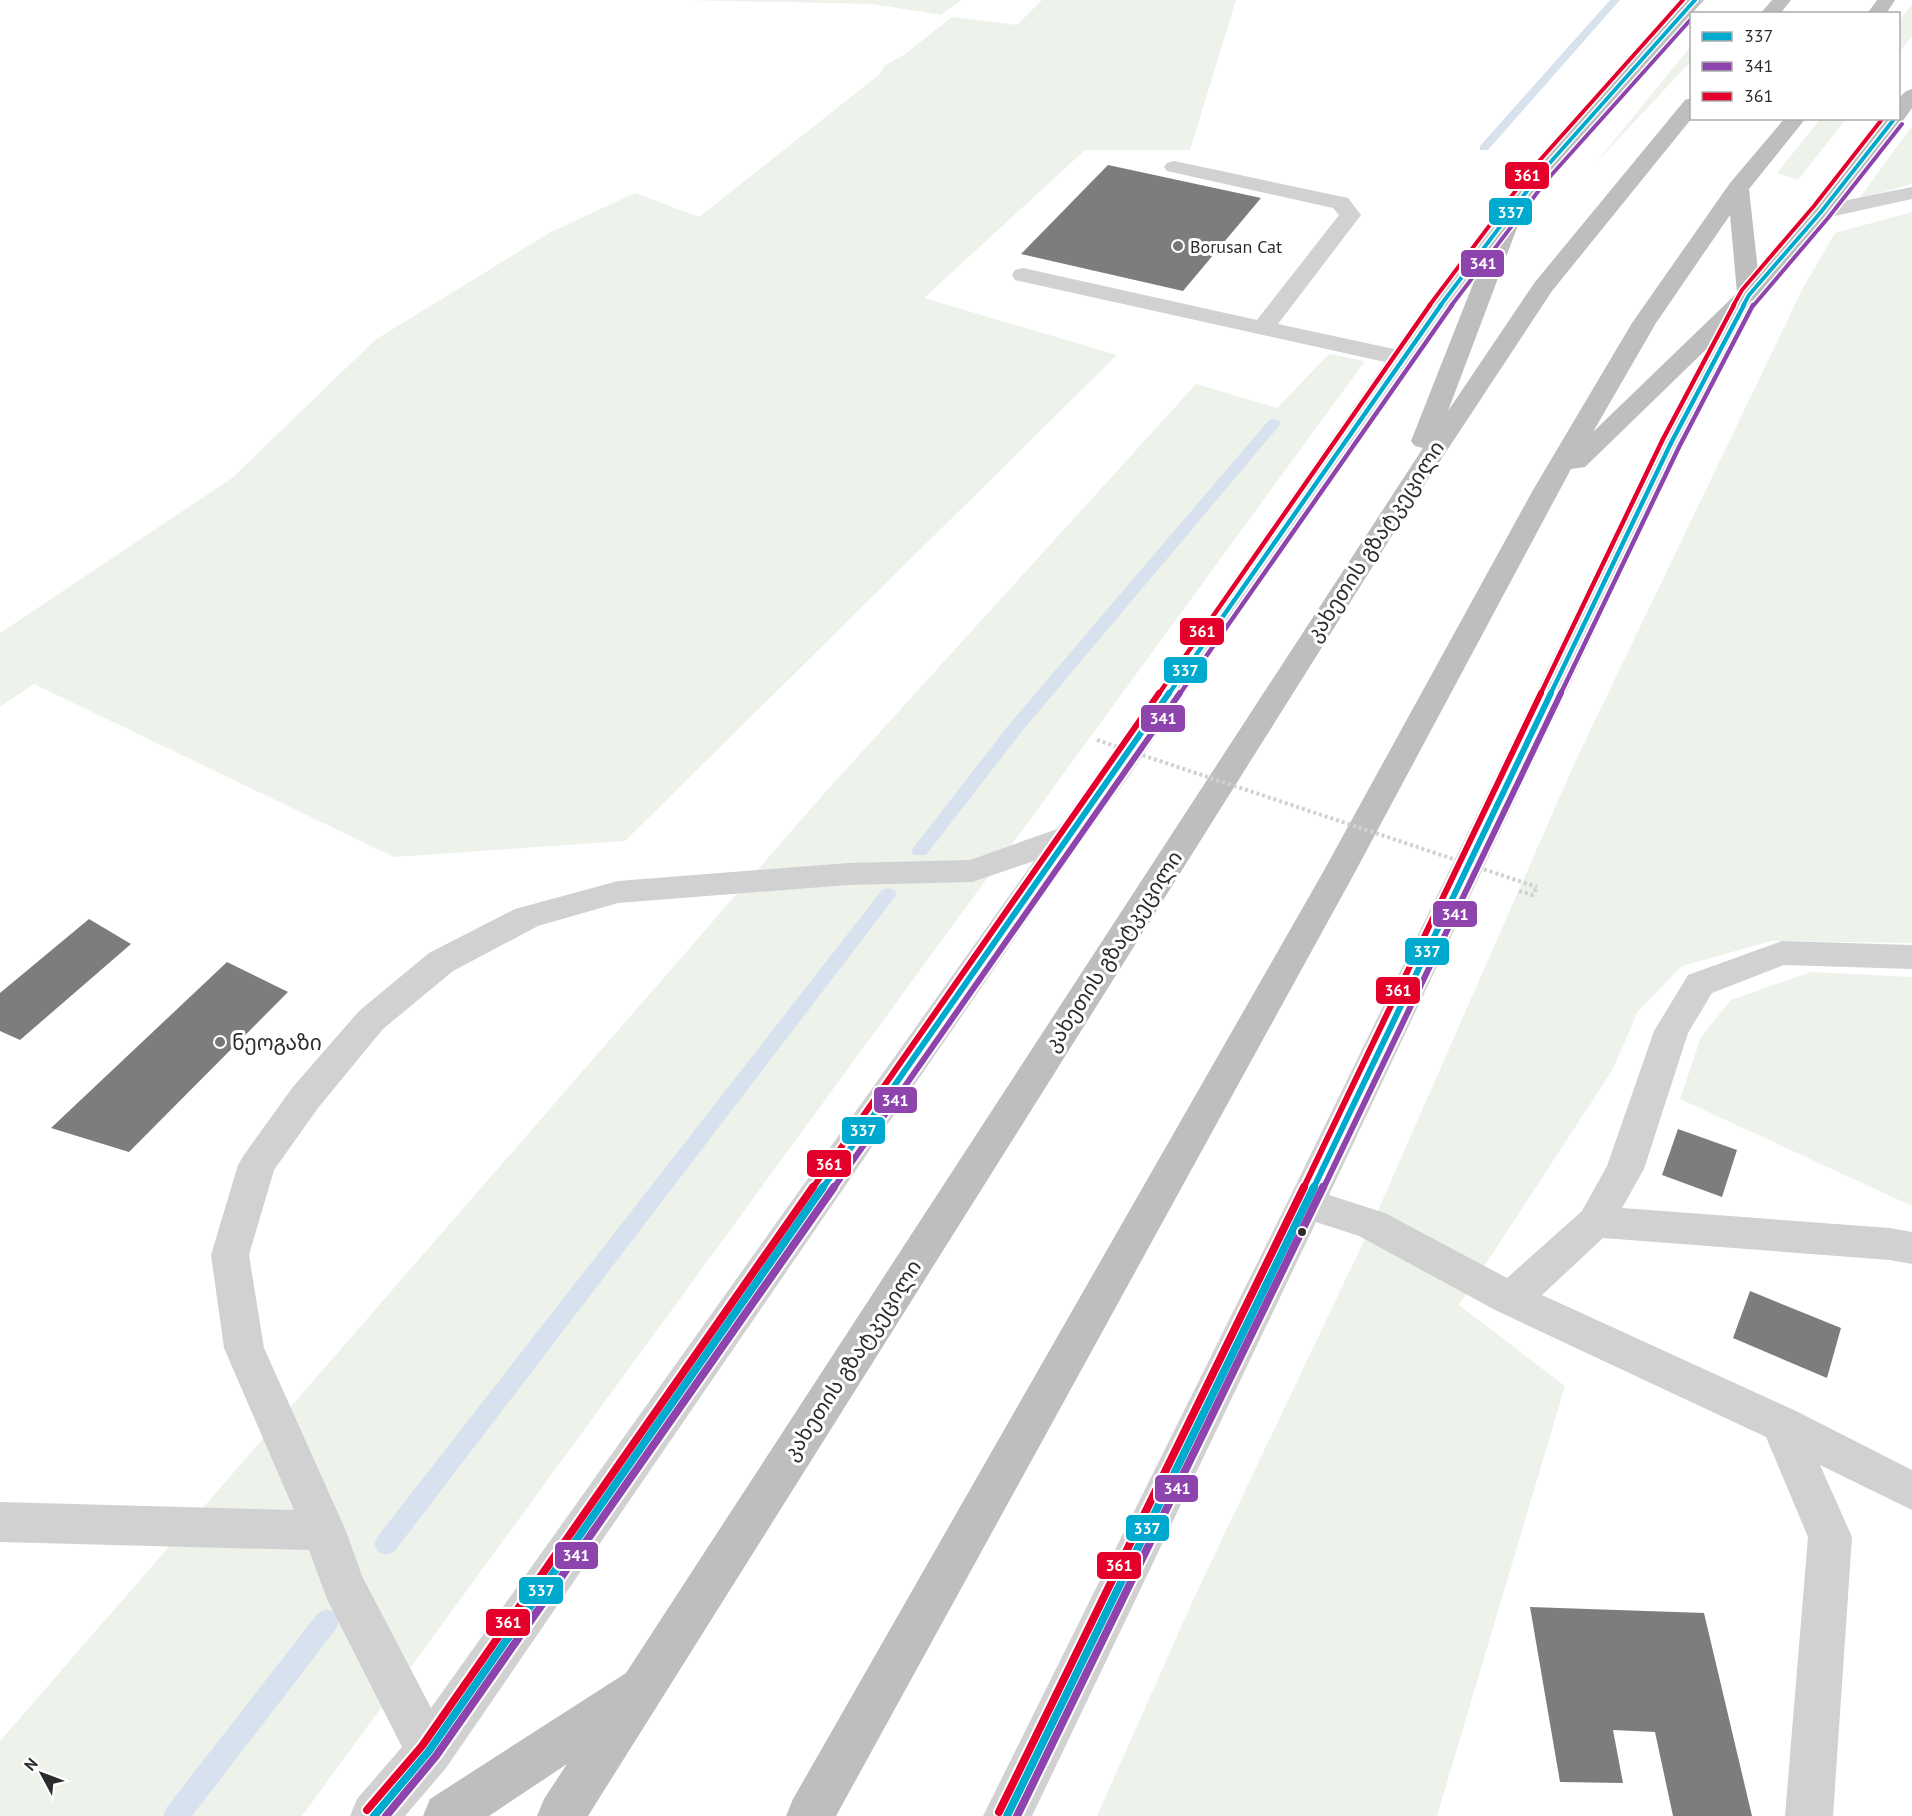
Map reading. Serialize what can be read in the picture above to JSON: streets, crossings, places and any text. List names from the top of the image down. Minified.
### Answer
{"streets":{"highway":["კახეთის გზატკეცილი"]},"places":["Borusan Cat","ნეოგაზი"],"lines":["transit line 337","transit line 361","transit line 341"],"legend":["337","341","361"],"north":"top left"}
